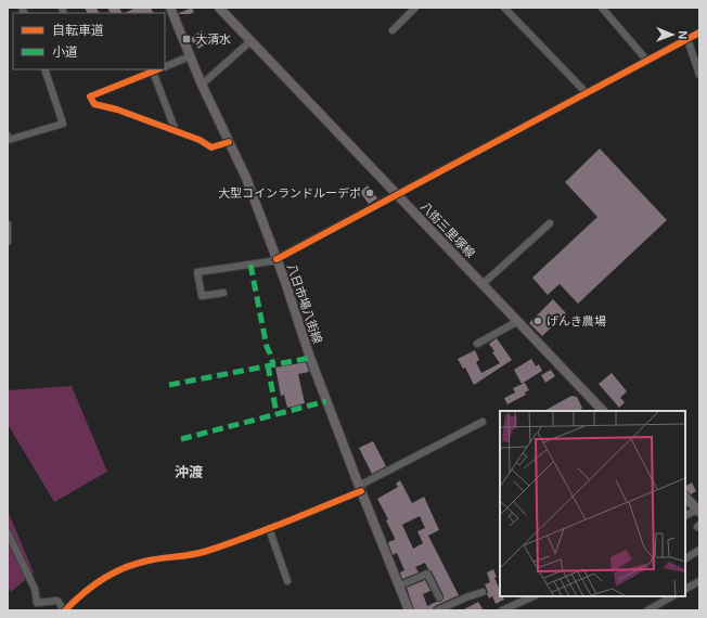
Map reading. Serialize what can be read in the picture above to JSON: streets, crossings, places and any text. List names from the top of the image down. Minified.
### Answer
{"streets":{"main road":["八街三里塚線","八日市場八街線"]},"districts":["沖渡"],"places":{"transit":["大清水"],"other":["大型コインランドルーデポ","げんき農場"]},"legend":["自転車道","小道"],"north":"right"}
